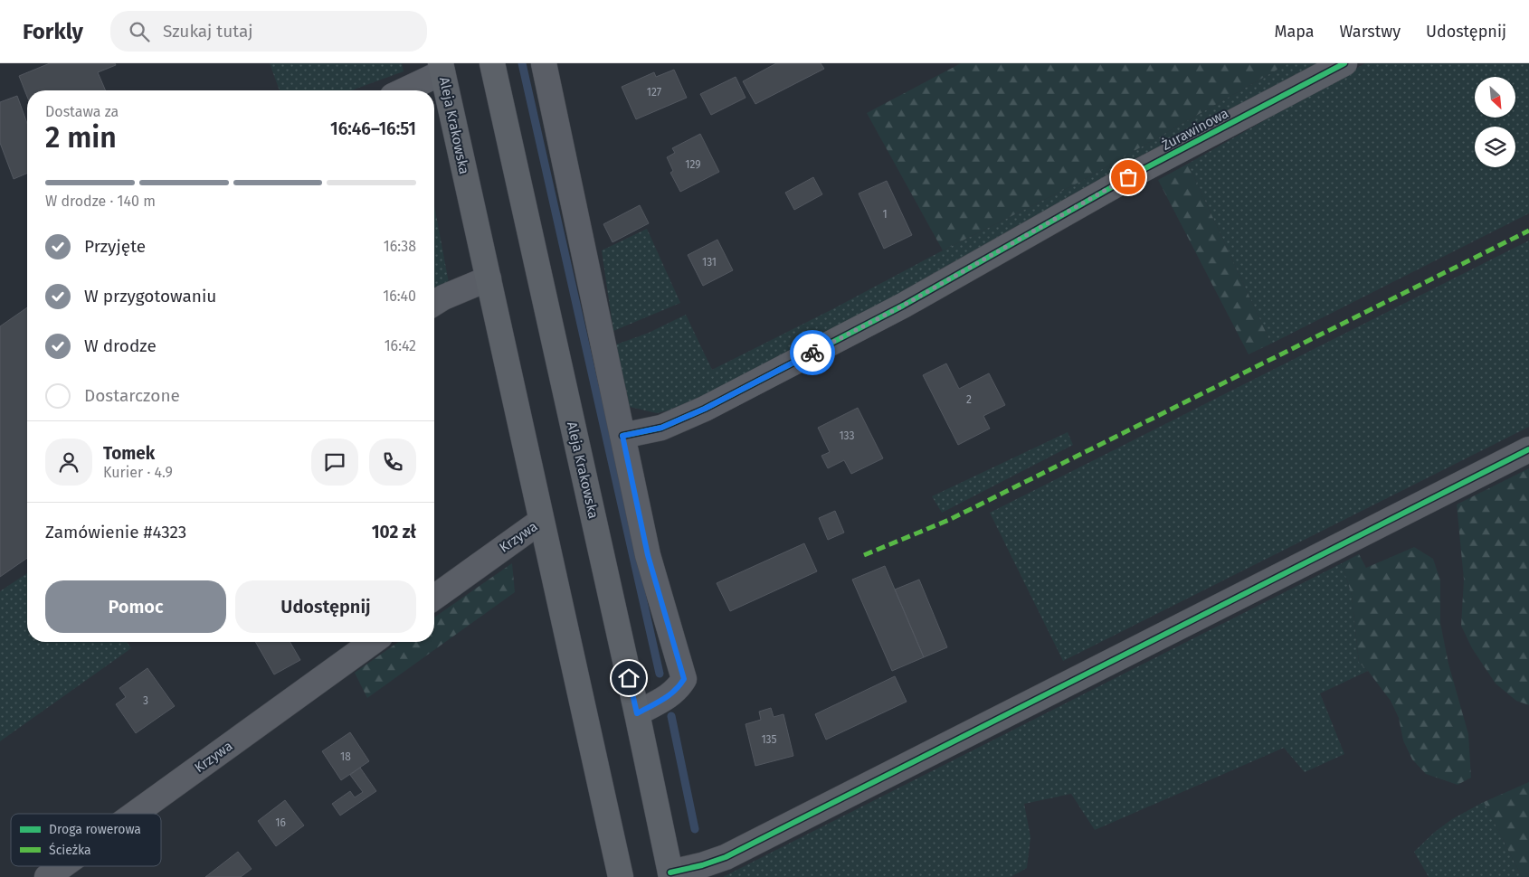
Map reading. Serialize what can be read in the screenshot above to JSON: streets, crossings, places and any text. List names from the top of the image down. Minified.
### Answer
{"streets":{"main road":["Aleja Krakowska"],"street":["Żurawinowa","Krzywa"]},"crossings":[["Aleja Krakowska","Krzywa"]],"house_numbers":["127","129","1","131","2","133","3","135","18","16"],"legend":["Droga rowerowa","Ścieżka"],"north":"bottom right","page":{"header":"Forkly","search":"Szukaj tutaj","nav":["Mapa","Warstwy","Udostępnij"],"heading":["2 min","Dostawa za","16:46–16:51"],"panel":["Tomek","Kurier · 4.9","Zamówienie #4323","102 zł"],"bar":"W drodze · 140 m","list":[["Przyjęte","16:38"],["W przygotowaniu","16:40"],["W drodze","16:42"],"Dostarczone"],"buttons":["Pomoc","Udostępnij"]}}
